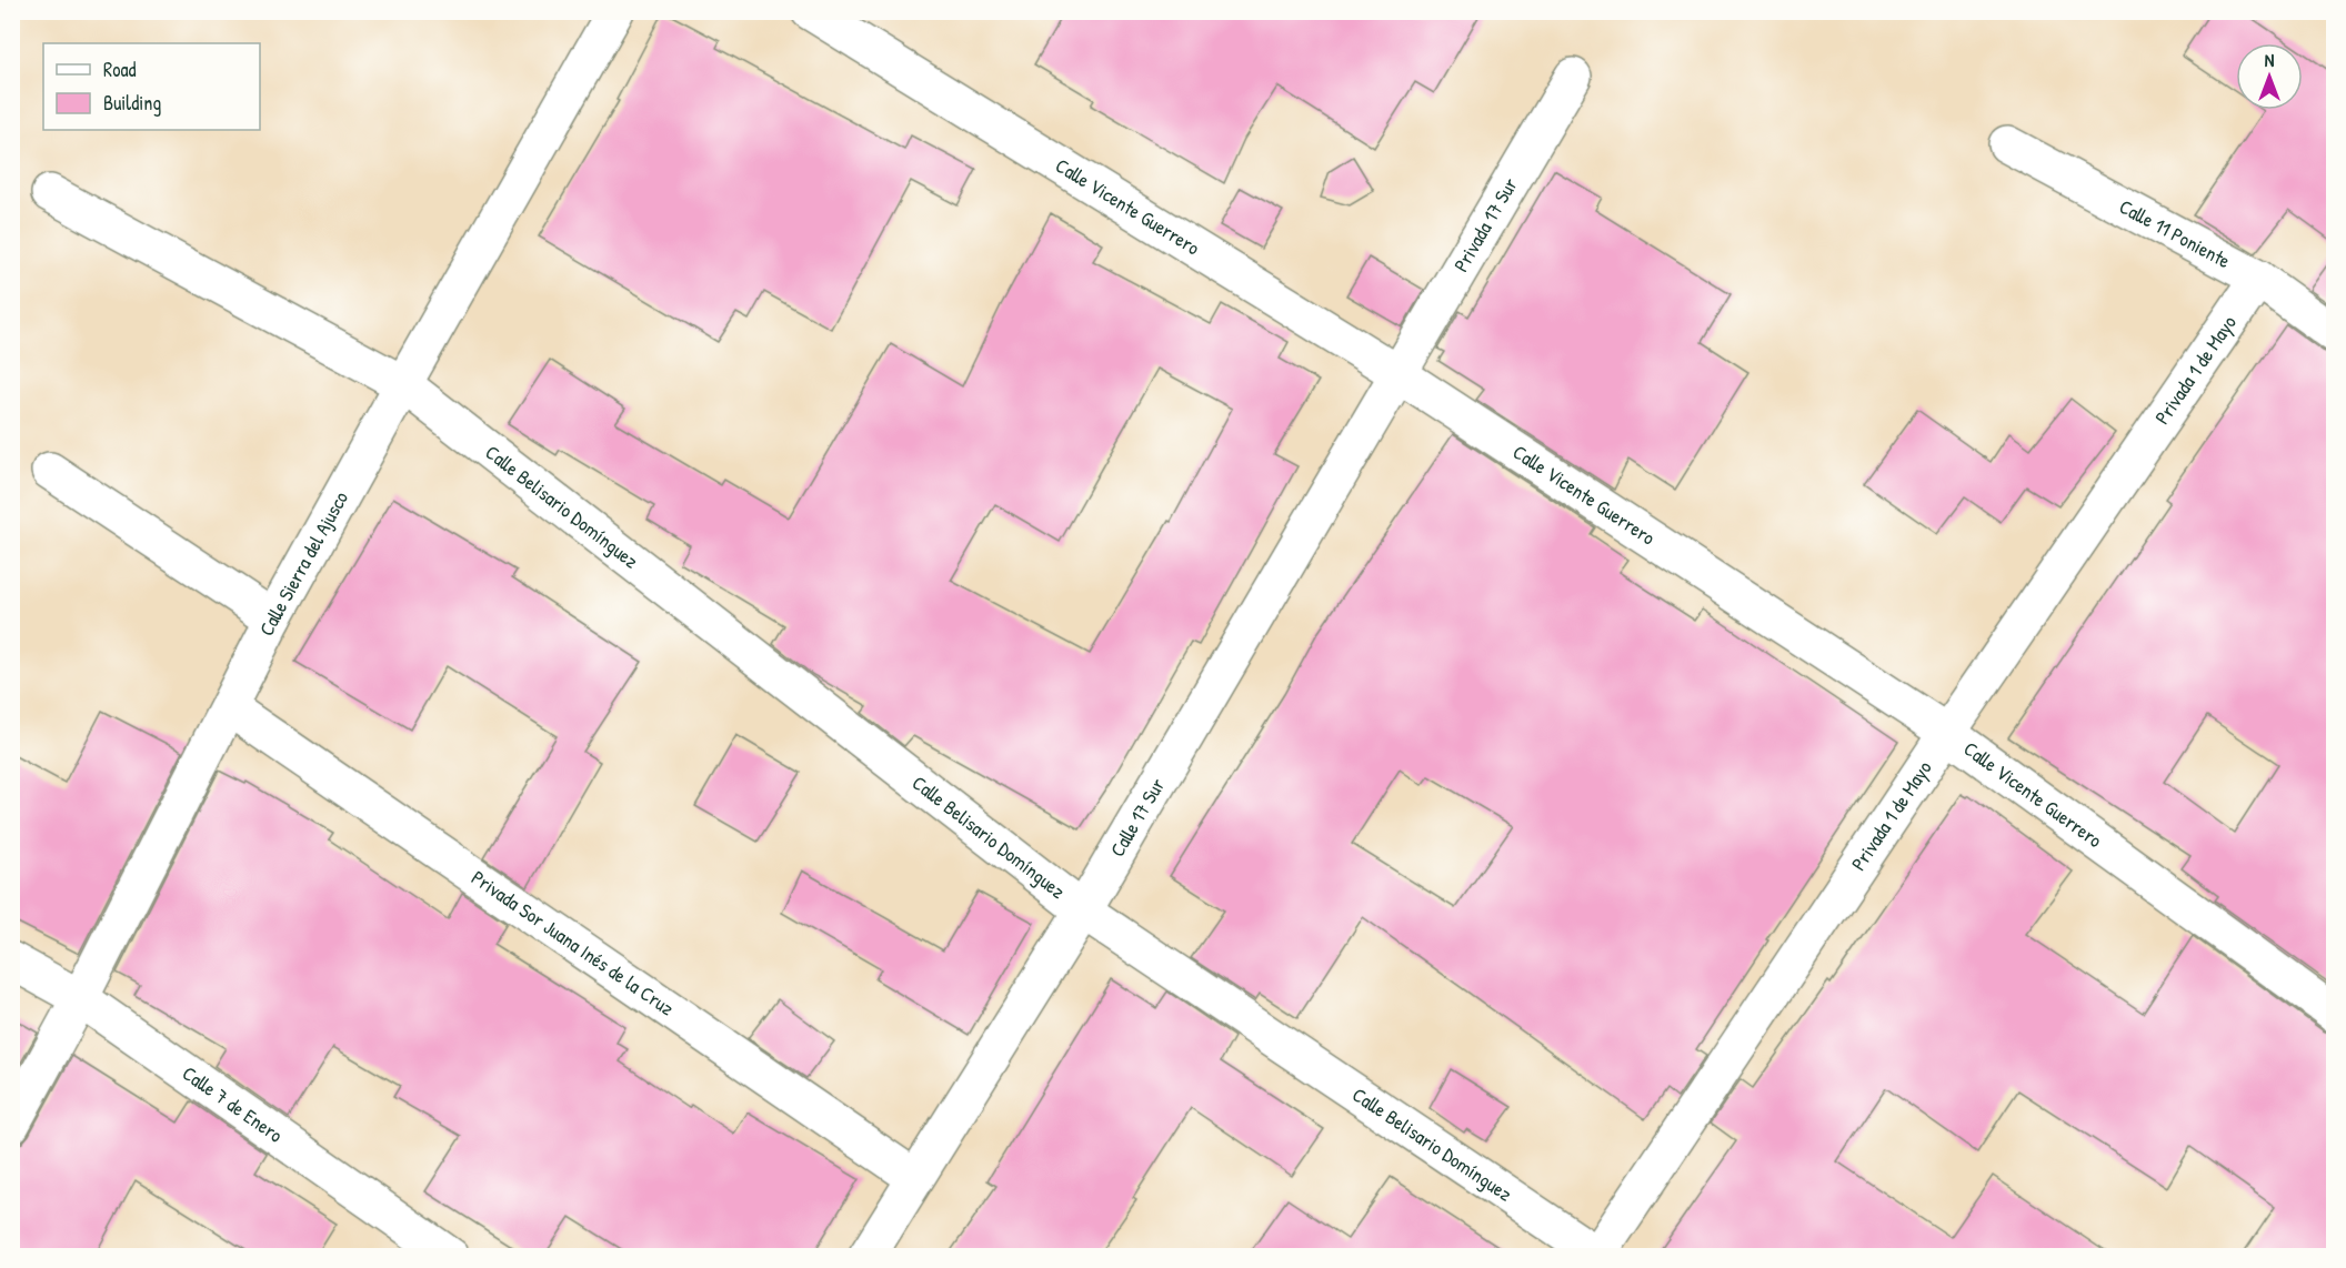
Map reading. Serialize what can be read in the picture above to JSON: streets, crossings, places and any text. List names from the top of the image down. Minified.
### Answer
{"streets":{"street":["Calle Vicente Guerrero","Privada 17 Sur","Calle 11 Poniente","Privada 1 de Mayo","Calle Belisario Domínguez","Calle Sierra del Ajusco","Calle 17 Sur","Privada Sor Juana Inés de la Cruz","Calle 7 de Enero"]},"crossings":[["Calle Vicente Guerrero","Privada 17 Sur"],["Calle Vicente Guerrero","Privada 1 de Mayo"],["Calle Vicente Guerrero","Calle 17 Sur"],["Privada 17 Sur","Calle 17 Sur"],["Calle 11 Poniente","Privada 1 de Mayo"],["Privada 1 de Mayo","Calle Belisario Domínguez"],["Calle Belisario Domínguez","Calle Sierra del Ajusco"],["Calle Belisario Domínguez","Calle 17 Sur"],["Calle Sierra del Ajusco","Privada Sor Juana Inés de la Cruz"],["Calle Sierra del Ajusco","Calle 7 de Enero"],["Calle 17 Sur","Privada Sor Juana Inés de la Cruz"]],"legend":["Road","Building"],"north":"top"}
